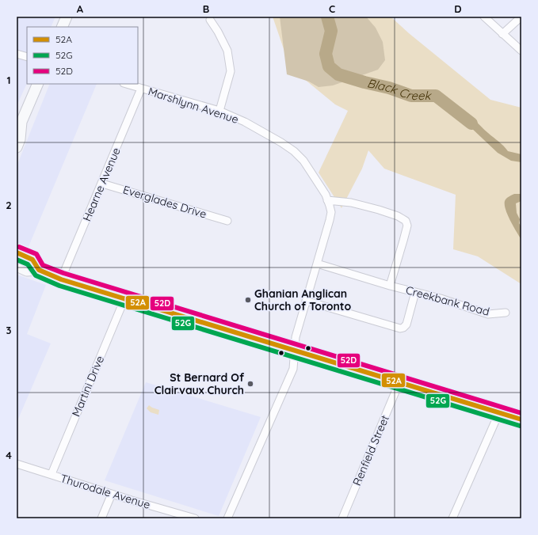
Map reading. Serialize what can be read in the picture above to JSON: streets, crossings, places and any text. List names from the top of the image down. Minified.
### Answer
{"streets":{"street":["Marshlynn Avenue","Hearne Avenue","Everglades Drive","Creekbank Road","Martini Drive","Renfield Street","Thurodale Avenue"]},"crossings":[["Marshlynn Avenue","Hearne Avenue"],["Marshlynn Avenue","Creekbank Road"],["Hearne Avenue","Everglades Drive"],["Martini Drive","Thurodale Avenue"]],"water":["Black Creek"],"places":["Ghanian Anglican Church of Toronto","St Bernard Of Clairvaux Church"],"lines":["transit line 52D","transit line 52A","transit line 52G"],"legend":["52A","52G","52D"],"grid":{"columns":["A","B","C","D"],"rows":["1","2","3","4"]}}
